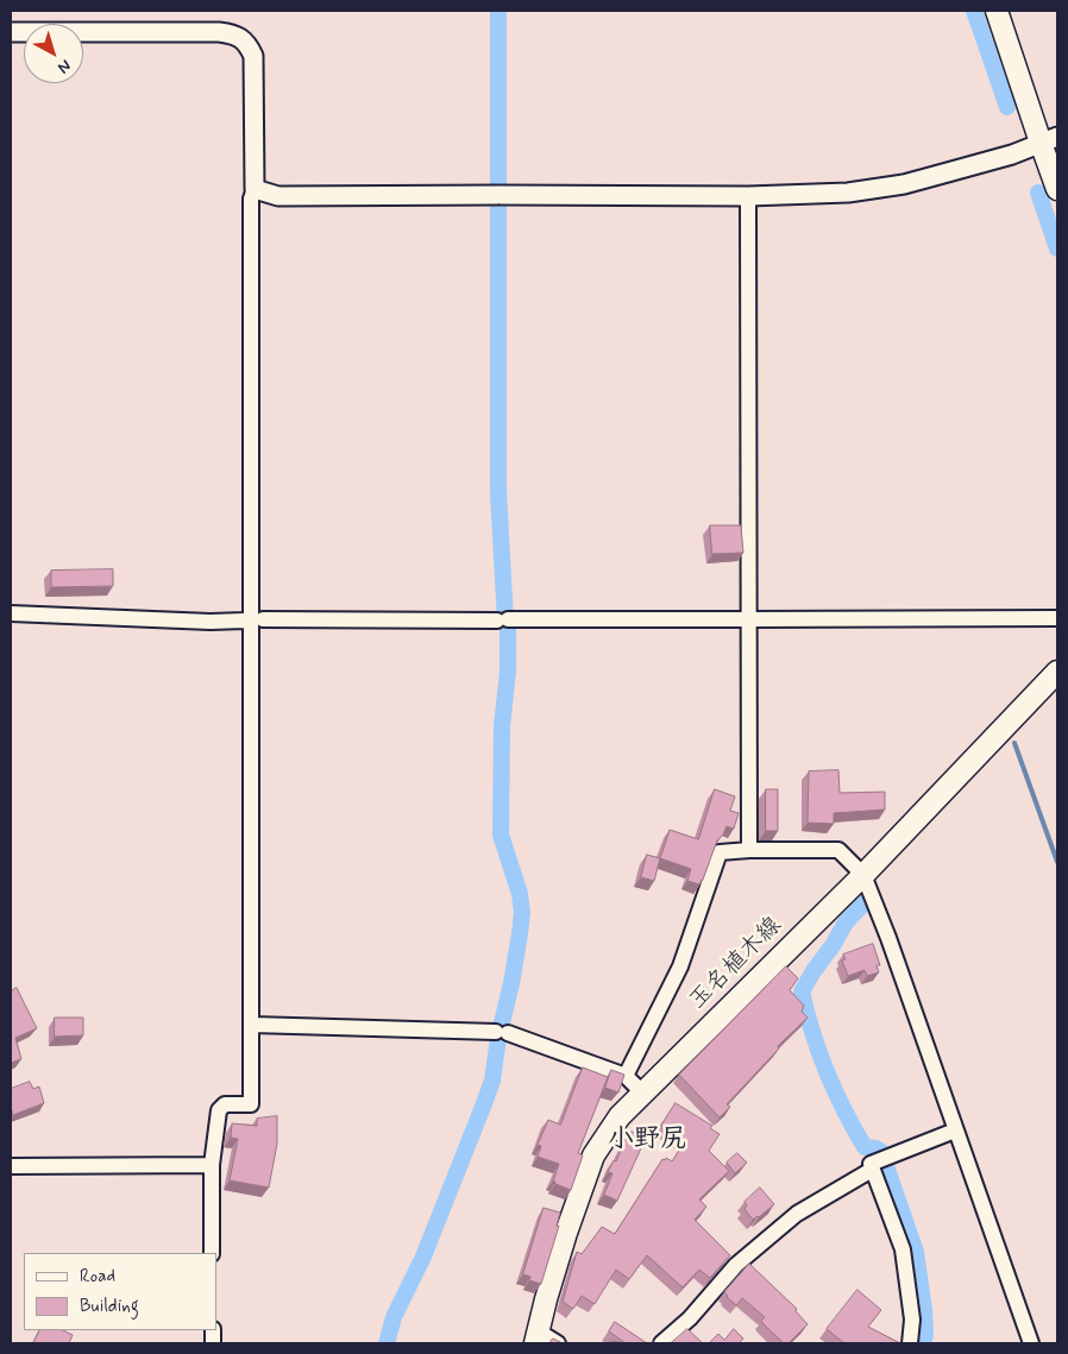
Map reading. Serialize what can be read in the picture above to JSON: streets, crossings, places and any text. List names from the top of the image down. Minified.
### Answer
{"streets":{"main road":["玉名植木線"]},"districts":["小野尻"],"legend":["Road","Building"],"north":"bottom right"}
